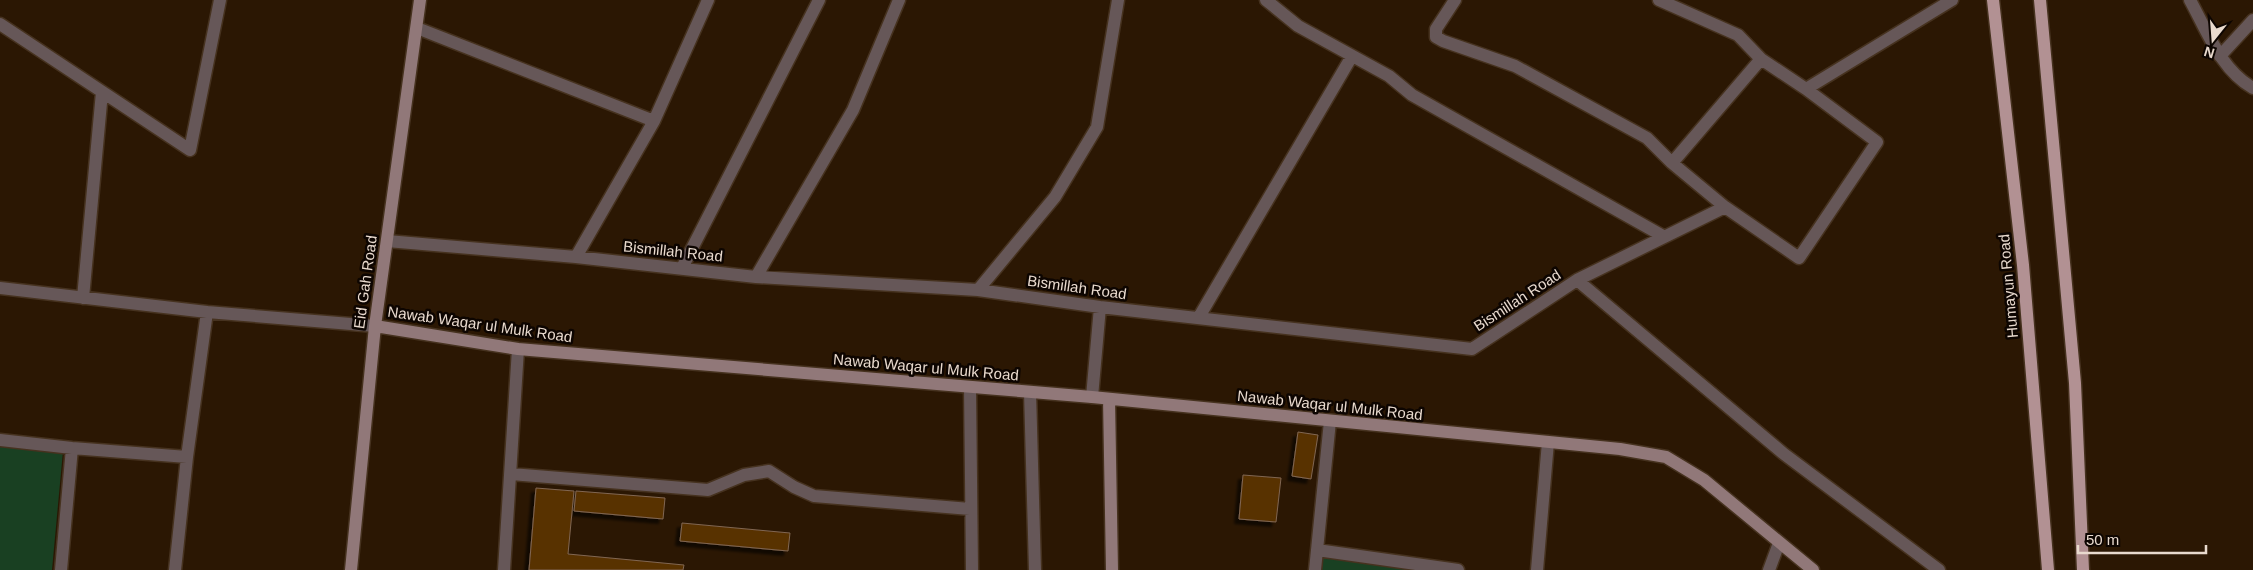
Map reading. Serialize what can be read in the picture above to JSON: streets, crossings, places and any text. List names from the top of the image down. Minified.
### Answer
{"streets":{"main road":["Humayun Road"],"street":["Bismillah Road","Eid Gah Road","Nawab Waqar ul Mulk Road"]},"crossings":[["Bismillah Road","Eid Gah Road"],["Eid Gah Road","Nawab Waqar ul Mulk Road"]],"scale_bar":"50 m","north":"bottom"}
